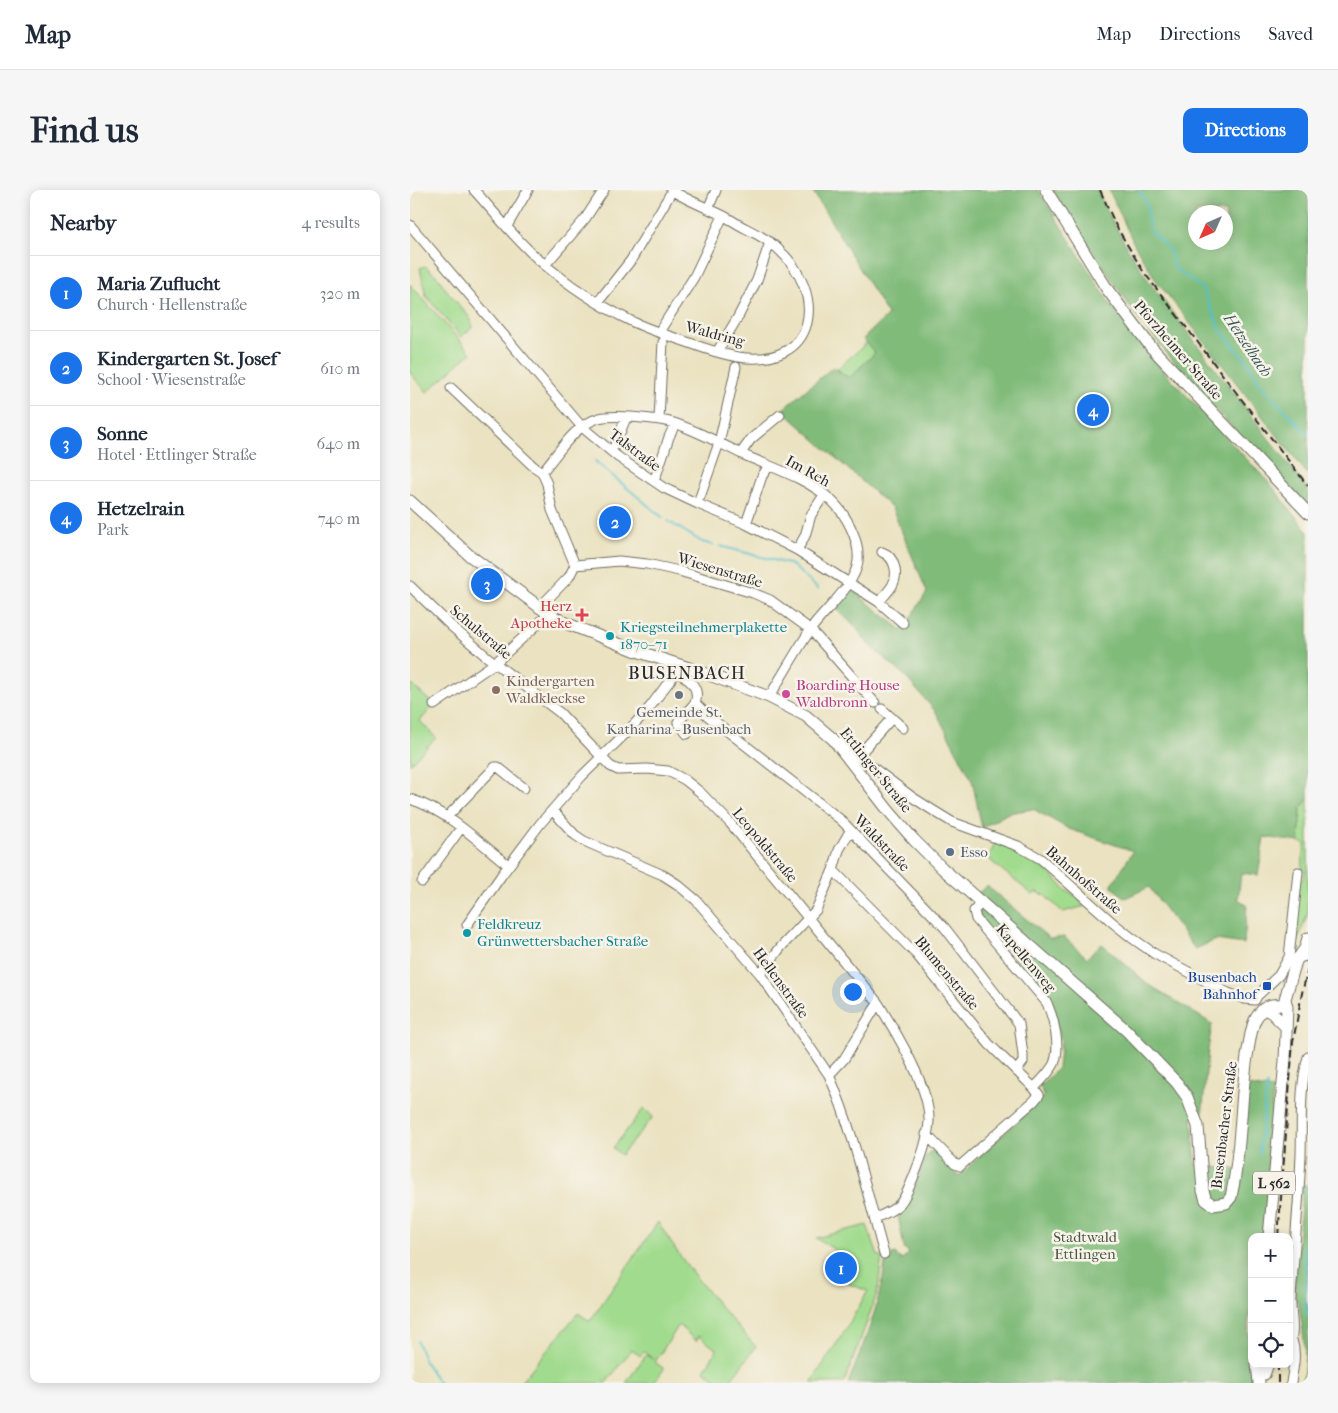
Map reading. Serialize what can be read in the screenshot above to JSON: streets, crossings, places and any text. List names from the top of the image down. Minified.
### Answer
{"streets":{"main road":["Pforzheimer Straße","Ettlinger Straße","Busenbacher Straße","L 562"],"street":["Waldring","Talstraße","Im Reh","Wiesenstraße","Schulstraße","Waldstraße","Leopoldstraße","Bahnhofstraße","Kapellenweg","Blumenstraße","Hellenstraße"]},"crossings":[["Talstraße","Im Reh"],["Im Reh","Wiesenstraße"],["Im Reh","Ettlinger Straße"],["Schulstraße","Leopoldstraße"],["Ettlinger Straße","Bahnhofstraße"],["Ettlinger Straße","Kapellenweg"],["Ettlinger Straße","Busenbacher Straße"],["Waldstraße","Blumenstraße"],["Leopoldstraße","Kapellenweg"],["Leopoldstraße","Hellenstraße"],["Kapellenweg","Blumenstraße"]],"districts":["BUSENBACH"],"water":["Hetzelbach"],"parks":["Stadtwald Ettlingen"],"places":{"health":["Herz Apotheke"],"other":["Kriegsteilnehmerplakette 1870–71","Kindergarten Waldkleckse","Boarding House Waldbronn","Gemeinde St. Katharina - Busenbach","Esso","Feldkreuz Grünwettersbacher Straße"],"transit":["Busenbach Bahnhof"]},"north":"bottom left","page":{"header":"Map","nav":["Map","Directions","Saved"],"buttons":"Directions","title":"Find us","heading":["Nearby","4 results"],"list":[{"mark":"1","name":"Maria Zuflucht","note":"Church · Hellenstraße","value":"320 m"},{"mark":"2","name":"Kindergarten St. Josef","note":"School · Wiesenstraße","value":"610 m"},{"mark":"3","name":"Sonne","note":"Hotel · Ettlinger Straße","value":"640 m"},{"mark":"4","name":"Hetzelrain","note":"Park","value":"740 m"}],"pins":["4","2","3","1"],"map_buttons":["+","−"]}}
